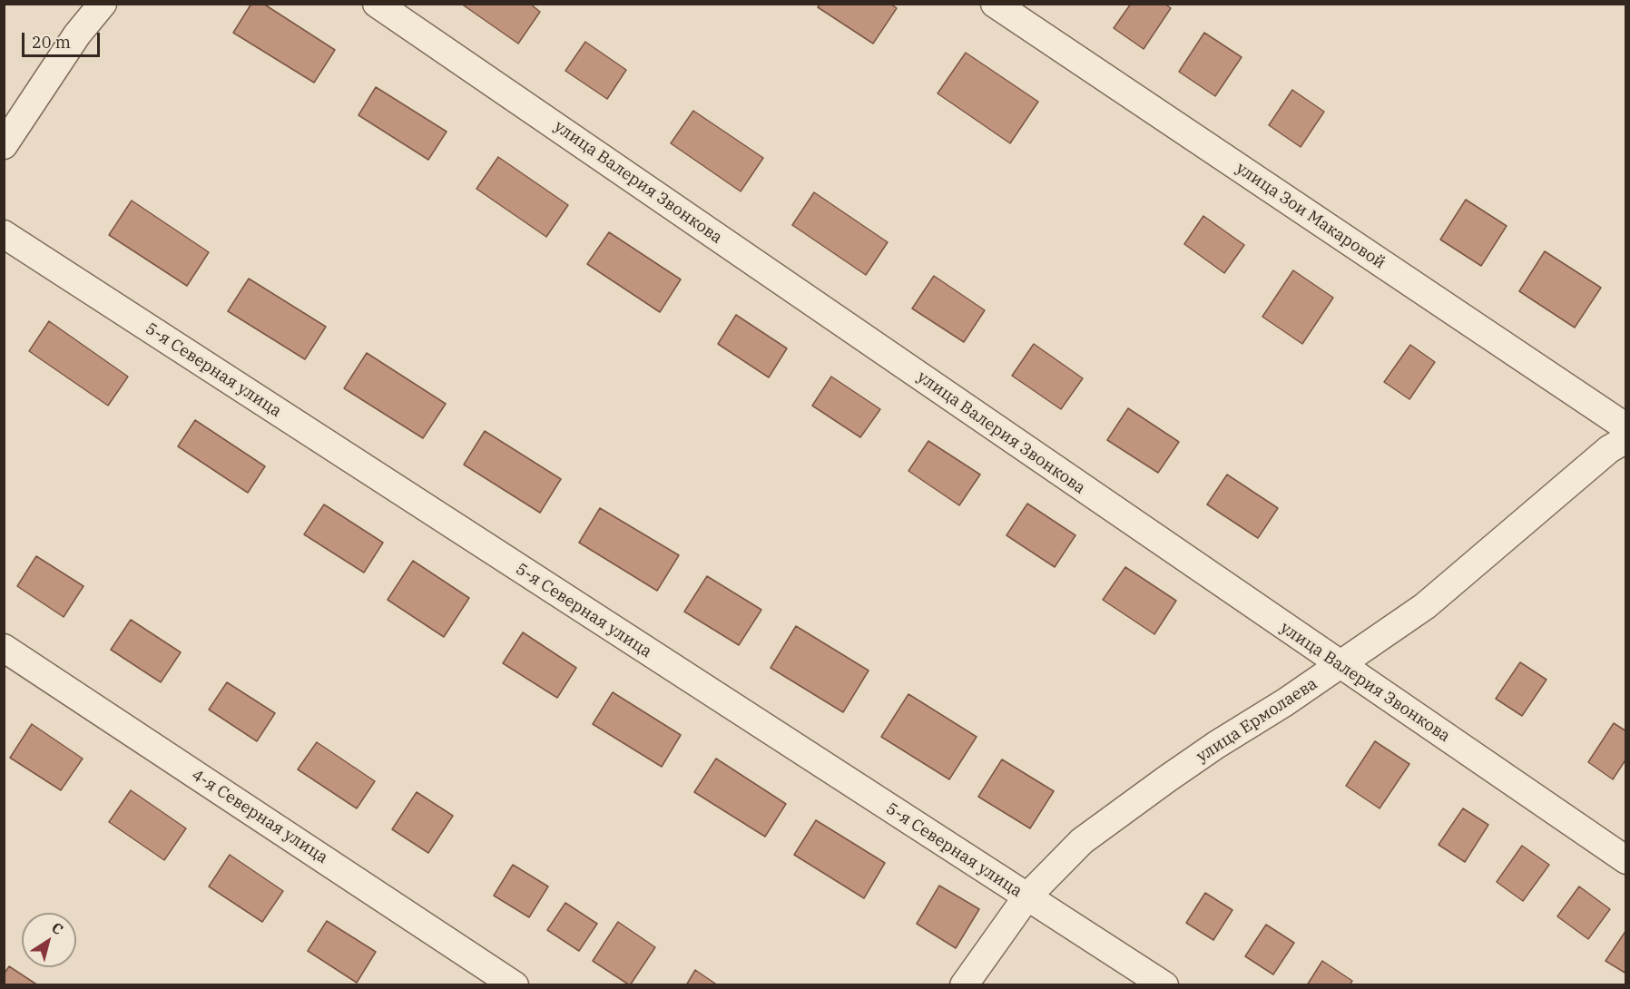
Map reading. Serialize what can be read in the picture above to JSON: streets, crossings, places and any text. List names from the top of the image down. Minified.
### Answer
{"streets":{"street":["улица Валерия Звонкова","улица Зои Макаровой","5-я Северная улица","улица Ермолаева","4-я Северная улица"]},"crossings":[["улица Валерия Звонкова","улица Ермолаева"],["5-я Северная улица","улица Ермолаева"]],"scale_bar":"20 m","north":"top right"}
